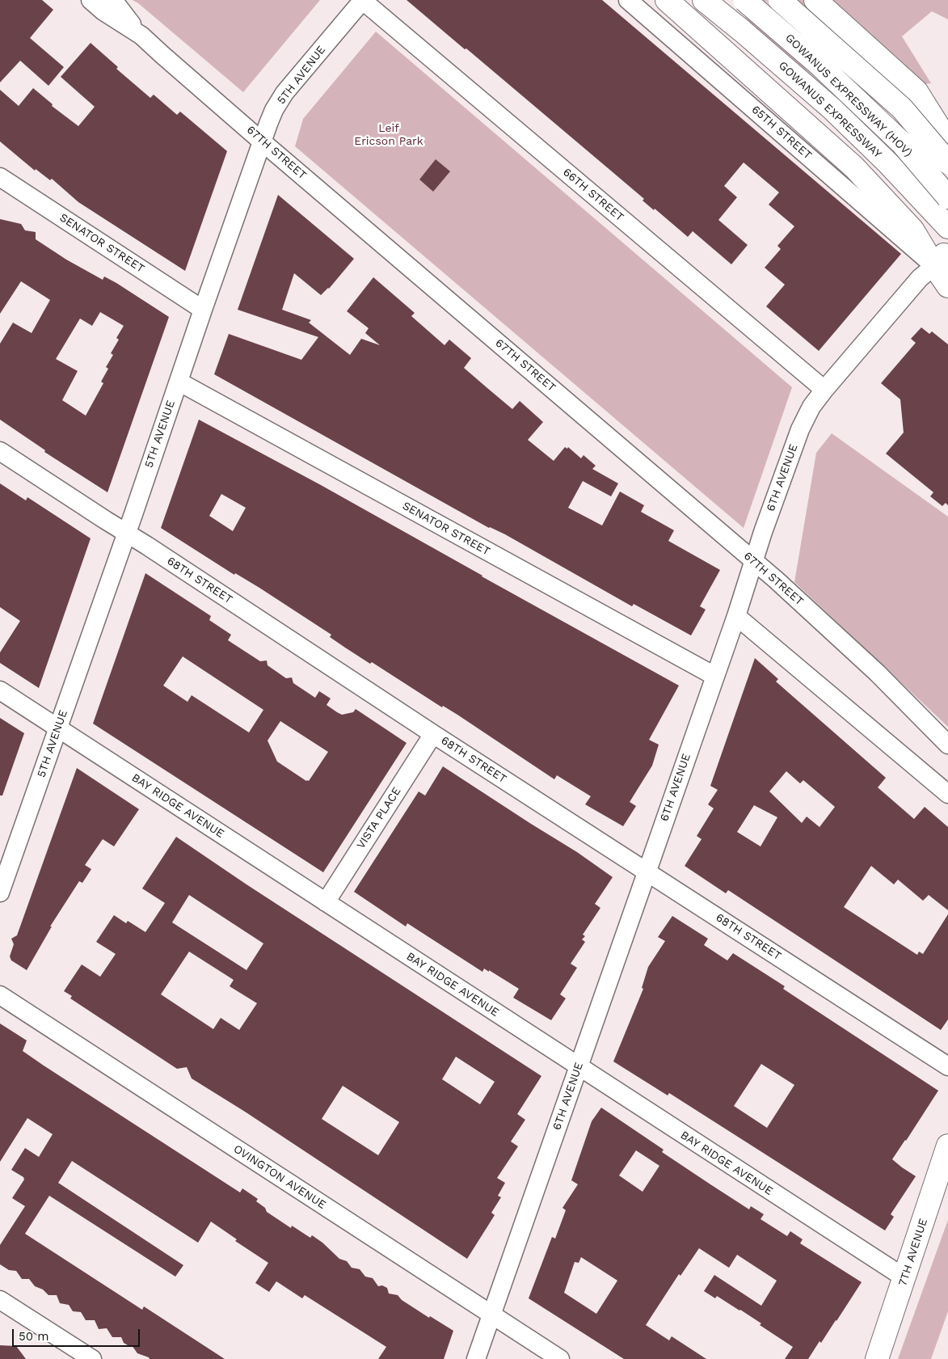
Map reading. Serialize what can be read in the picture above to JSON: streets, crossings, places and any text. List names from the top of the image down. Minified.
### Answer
{"streets":{"main road":["GOWANUS EXPRESSWAY (HOV)","GOWANUS EXPRESSWAY","7TH AVENUE"],"street":["5TH AVENUE","65TH STREET","67TH STREET","66TH STREET","SENATOR STREET","6TH AVENUE","68TH STREET","BAY RIDGE AVENUE","VISTA PLACE","OVINGTON AVENUE"]},"crossings":[["5TH AVENUE","67TH STREET"],["5TH AVENUE","66TH STREET"],["5TH AVENUE","SENATOR STREET"],["5TH AVENUE","68TH STREET"],["5TH AVENUE","BAY RIDGE AVENUE"],["65TH STREET","6TH AVENUE"],["67TH STREET","6TH AVENUE"],["66TH STREET","6TH AVENUE"],["SENATOR STREET","6TH AVENUE"],["6TH AVENUE","68TH STREET"],["6TH AVENUE","BAY RIDGE AVENUE"],["6TH AVENUE","OVINGTON AVENUE"],["68TH STREET","VISTA PLACE"],["BAY RIDGE AVENUE","VISTA PLACE"],["BAY RIDGE AVENUE","7TH AVENUE"]],"parks":["Leif Ericson Park"],"scale_bar":"50 m"}
